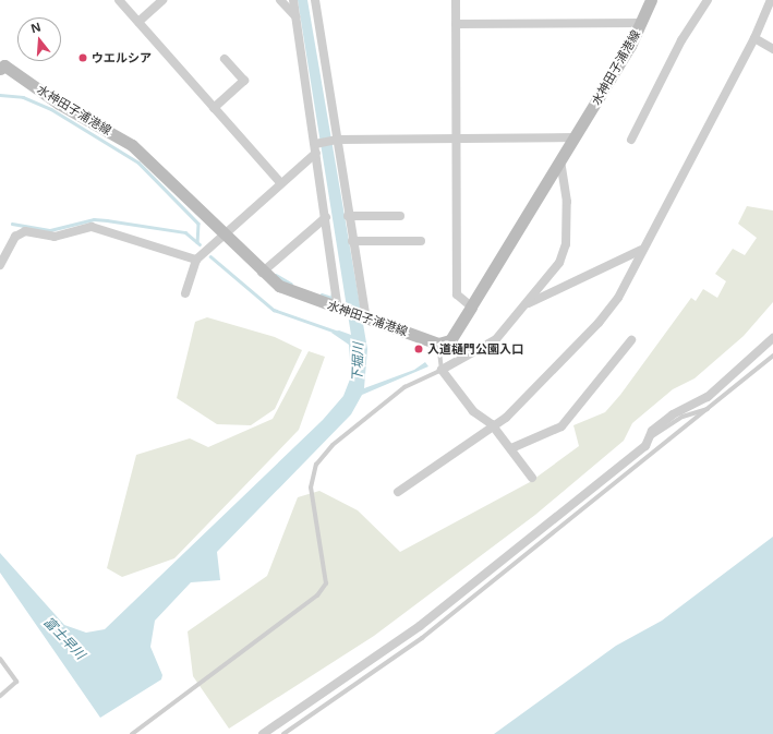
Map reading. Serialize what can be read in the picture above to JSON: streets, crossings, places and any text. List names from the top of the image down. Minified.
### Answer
{"streets":{"main road":["水神田子浦港線"]},"water":["下堀川","富士早川"],"places":["ウエルシア","入道樋門公園入口"],"north":"top"}
